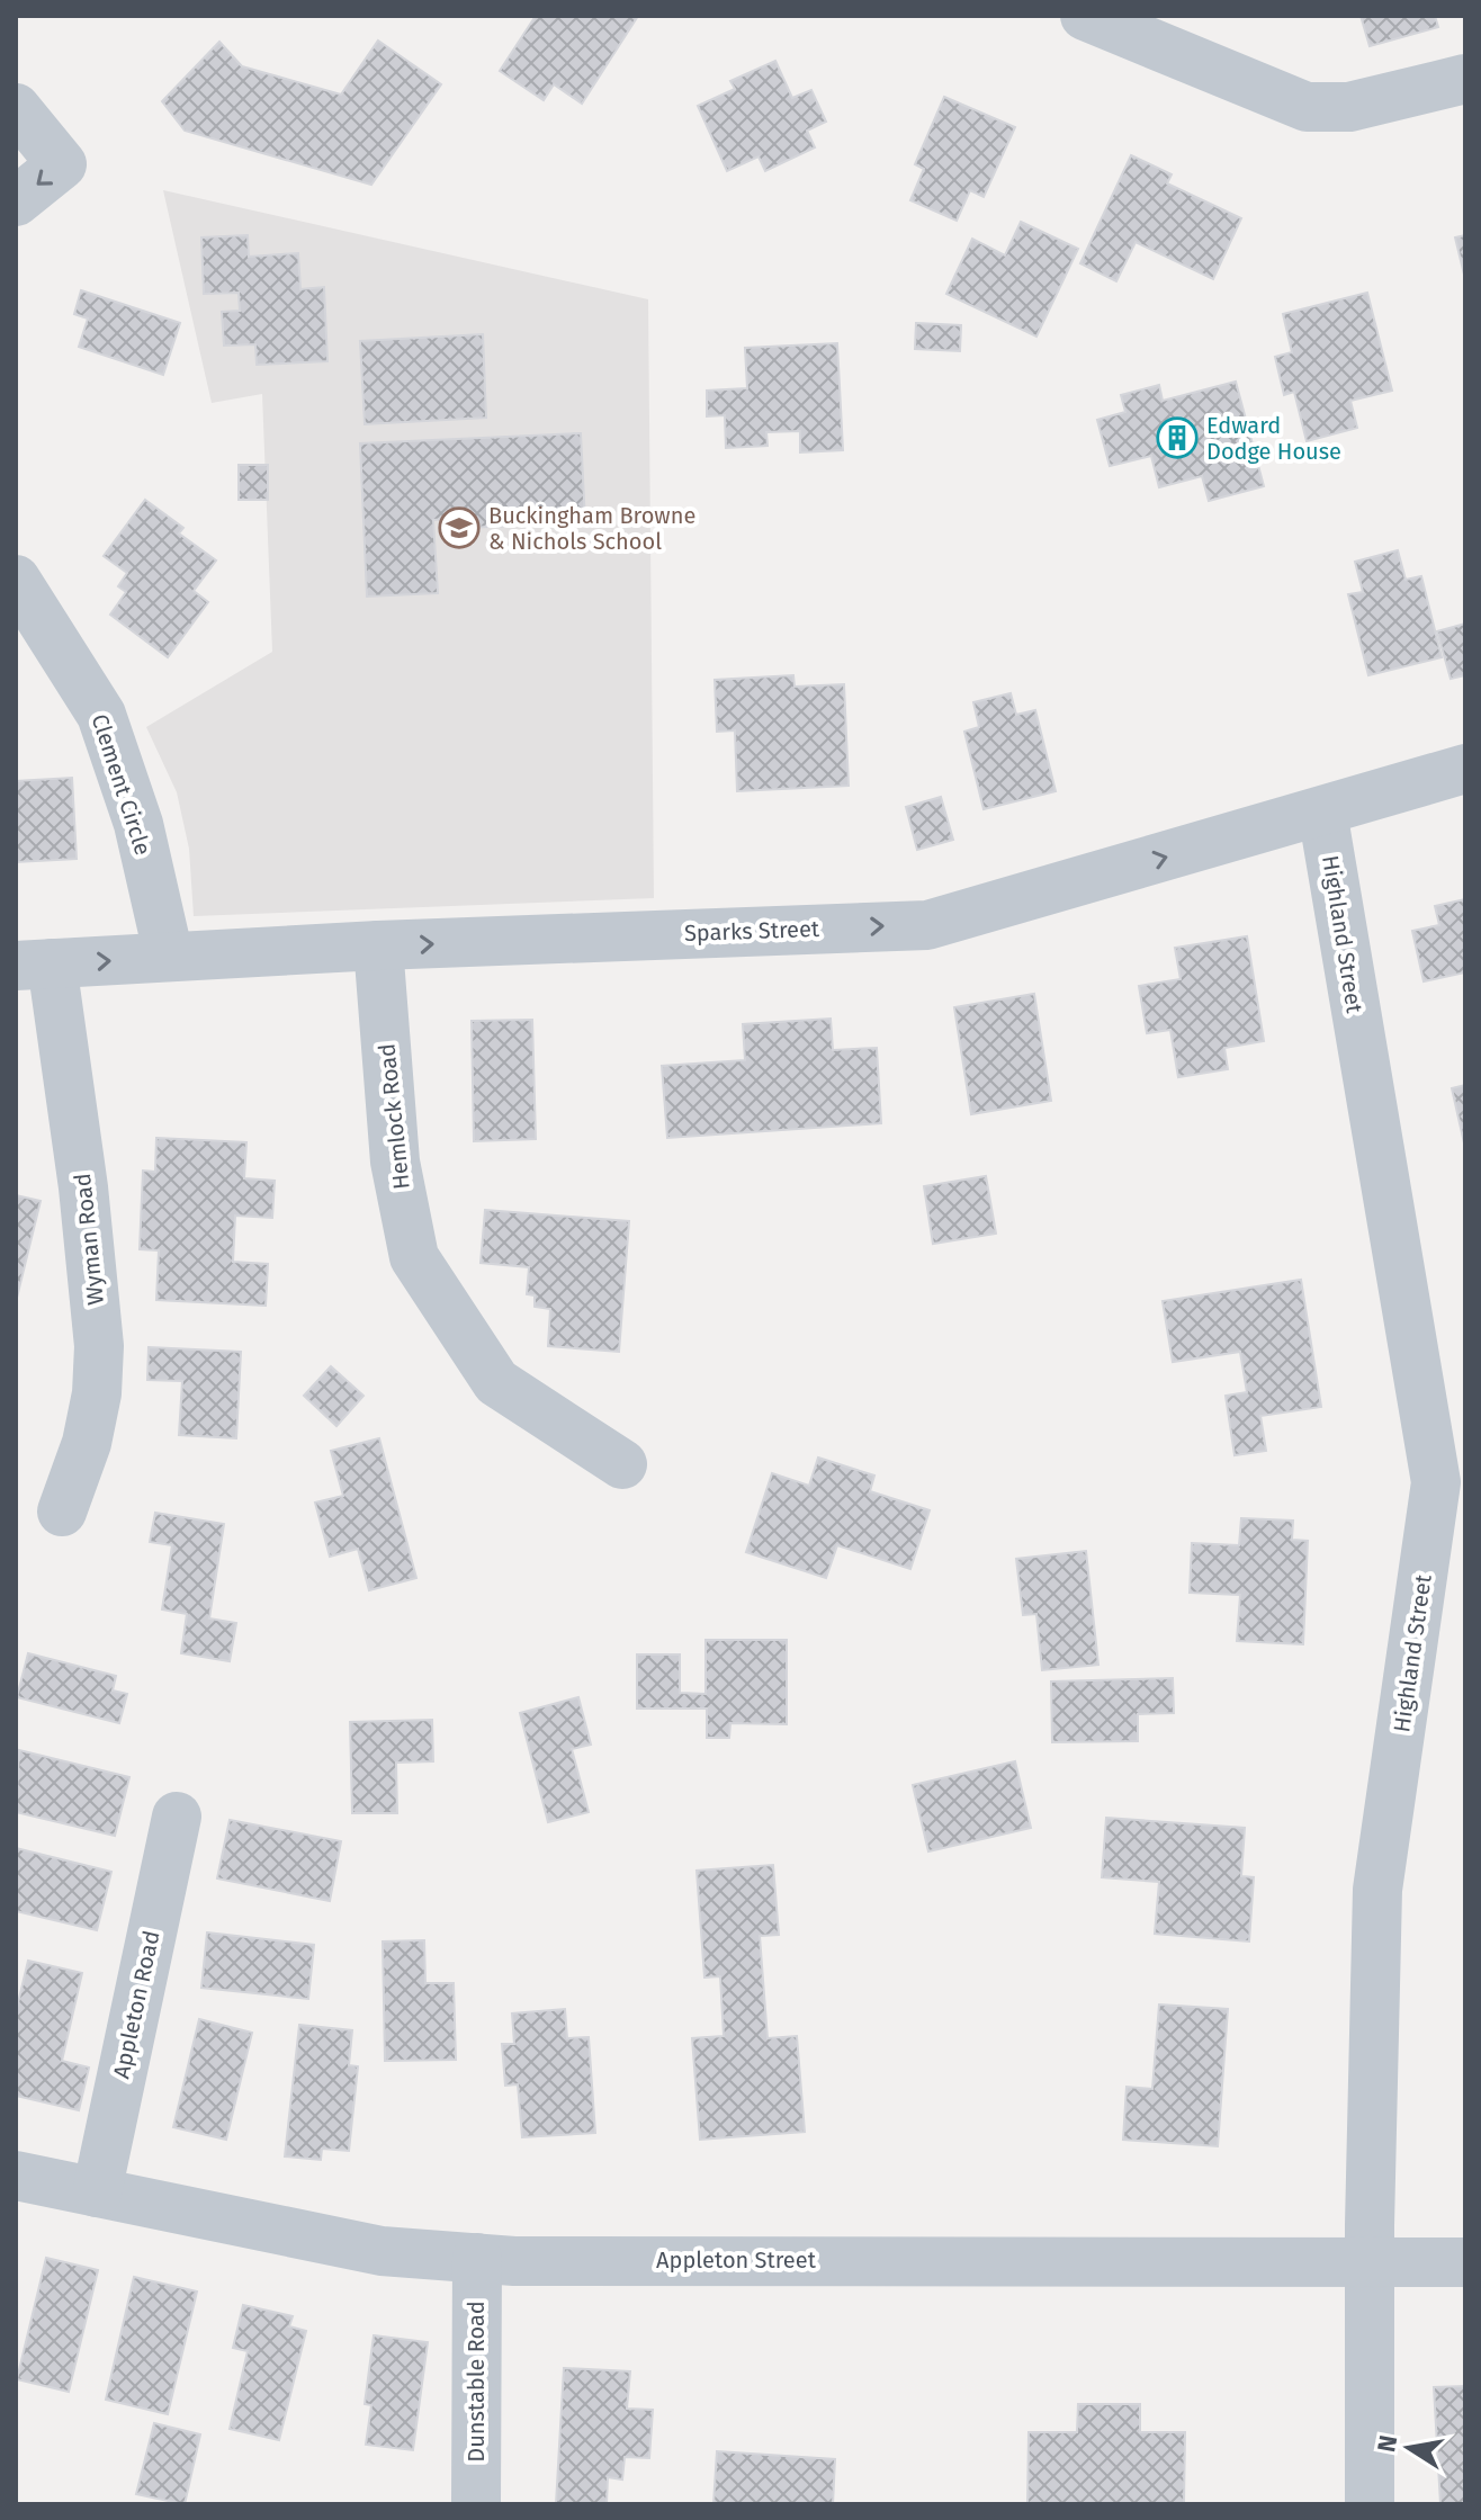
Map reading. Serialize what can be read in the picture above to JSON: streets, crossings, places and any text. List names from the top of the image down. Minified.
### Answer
{"streets":{"street":["Clement Circle","Sparks Street","Highland Street","Hemlock Road","Wyman Road","Appleton Road","Appleton Street","Dunstable Road"]},"crossings":[["Clement Circle","Sparks Street"],["Sparks Street","Highland Street"],["Sparks Street","Hemlock Road"],["Sparks Street","Wyman Road"],["Highland Street","Appleton Street"],["Appleton Road","Appleton Street"],["Appleton Street","Dunstable Road"]],"one_way":["Sparks Street"],"places":{"building":["Edward Dodge House"],"school or university":["Buckingham Browne & Nichols School"]},"north":"left"}
